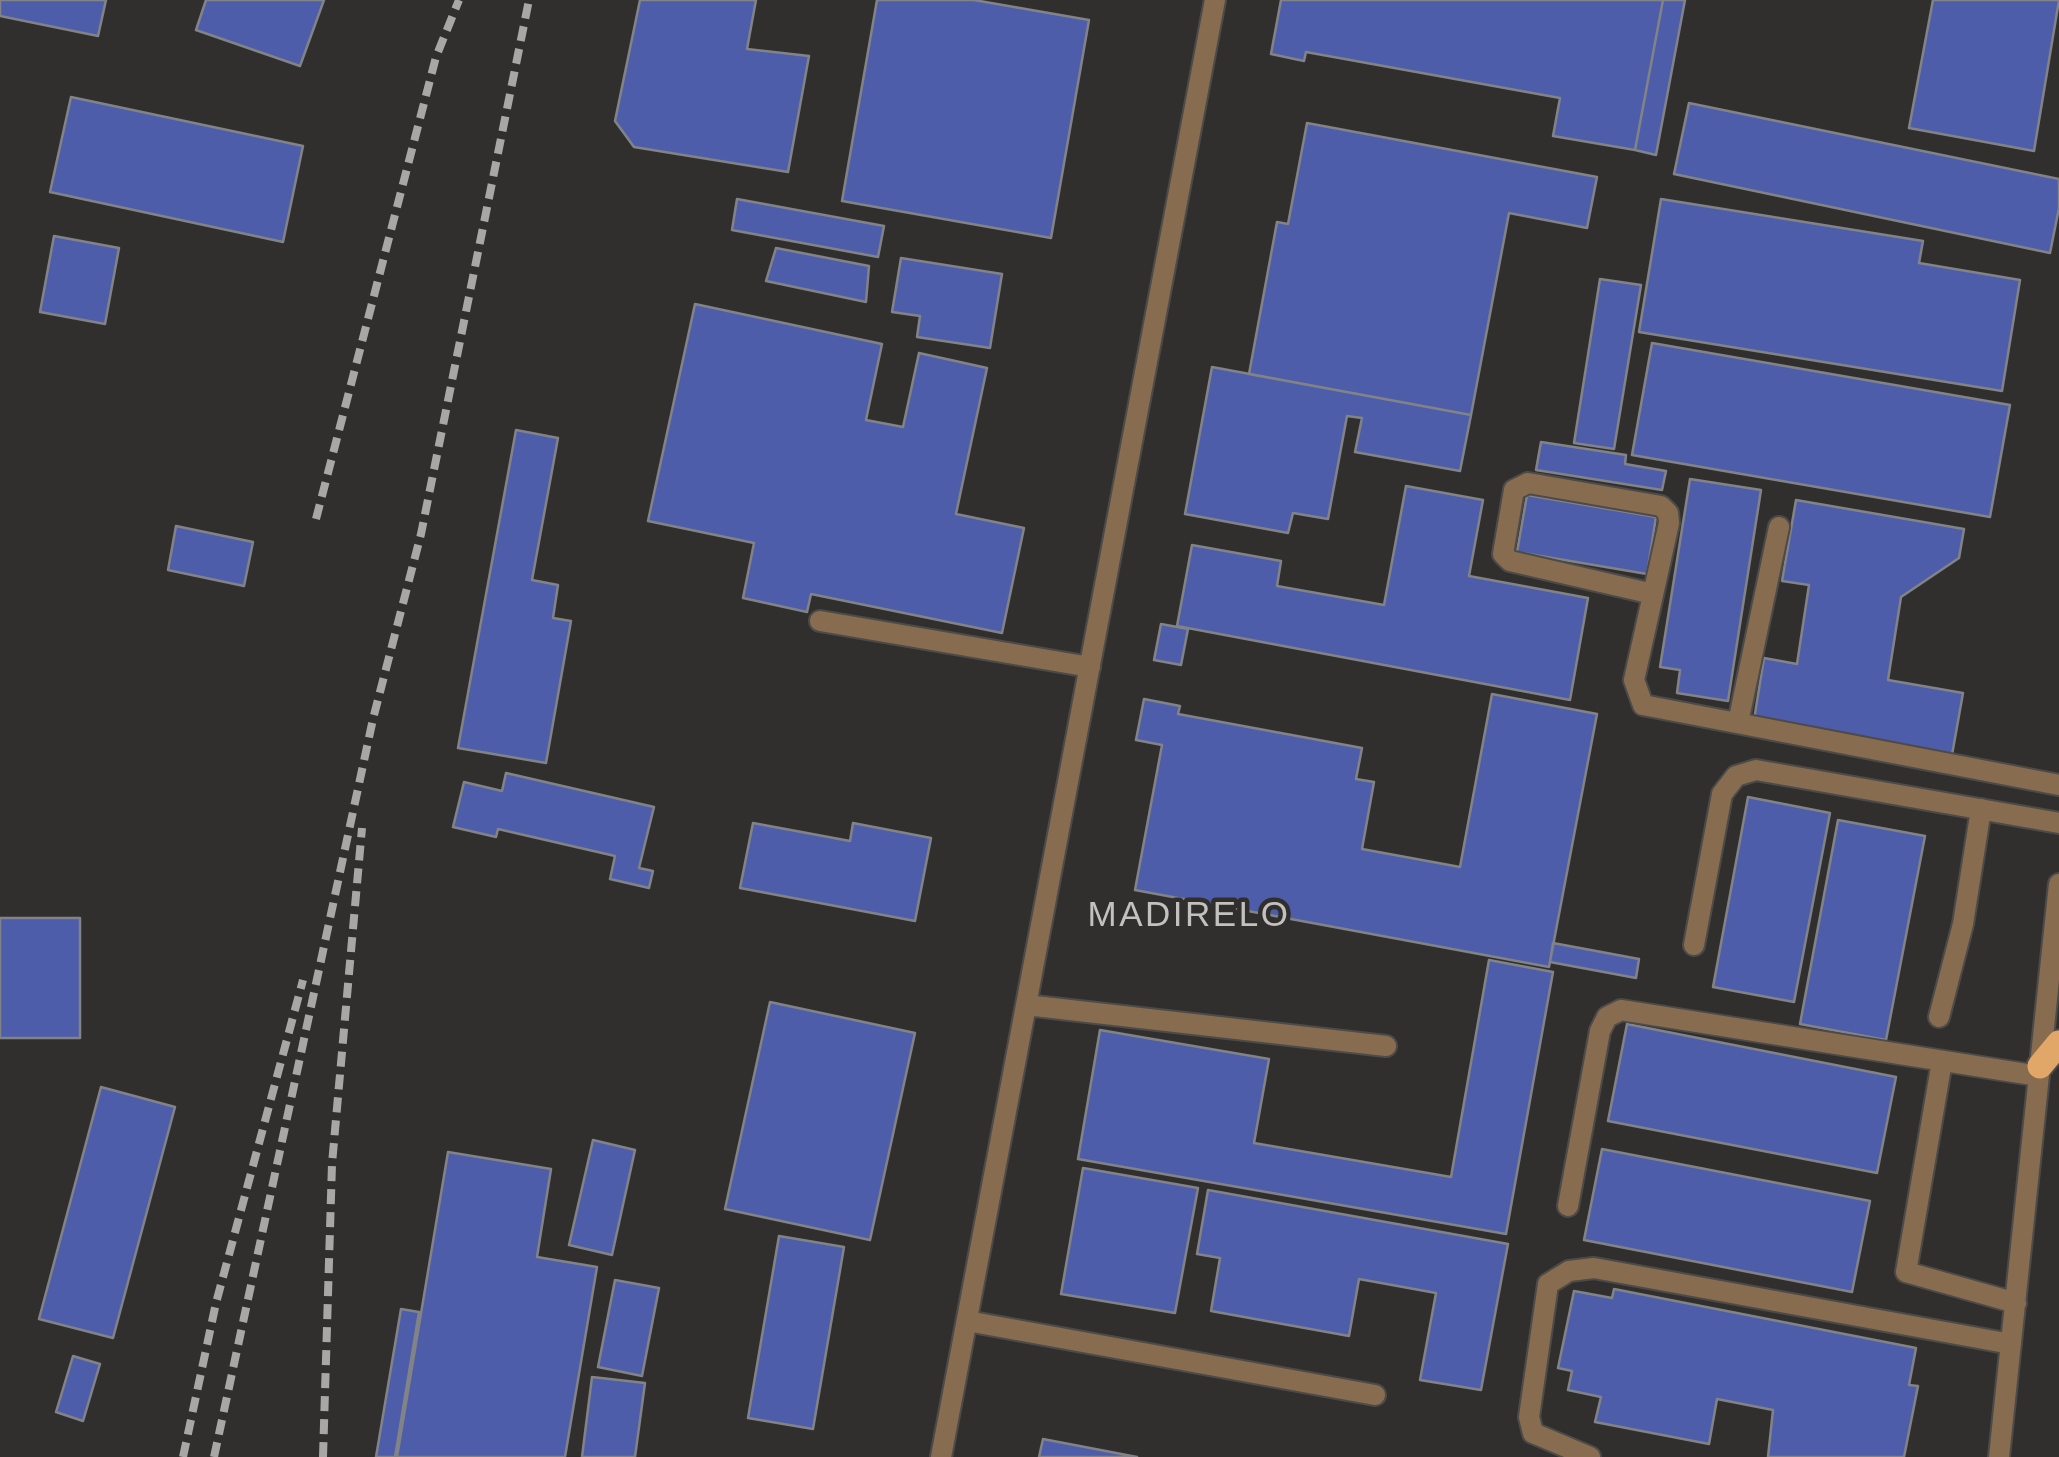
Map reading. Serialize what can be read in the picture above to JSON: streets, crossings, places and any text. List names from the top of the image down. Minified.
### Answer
{"districts":["MADIRELO"]}
